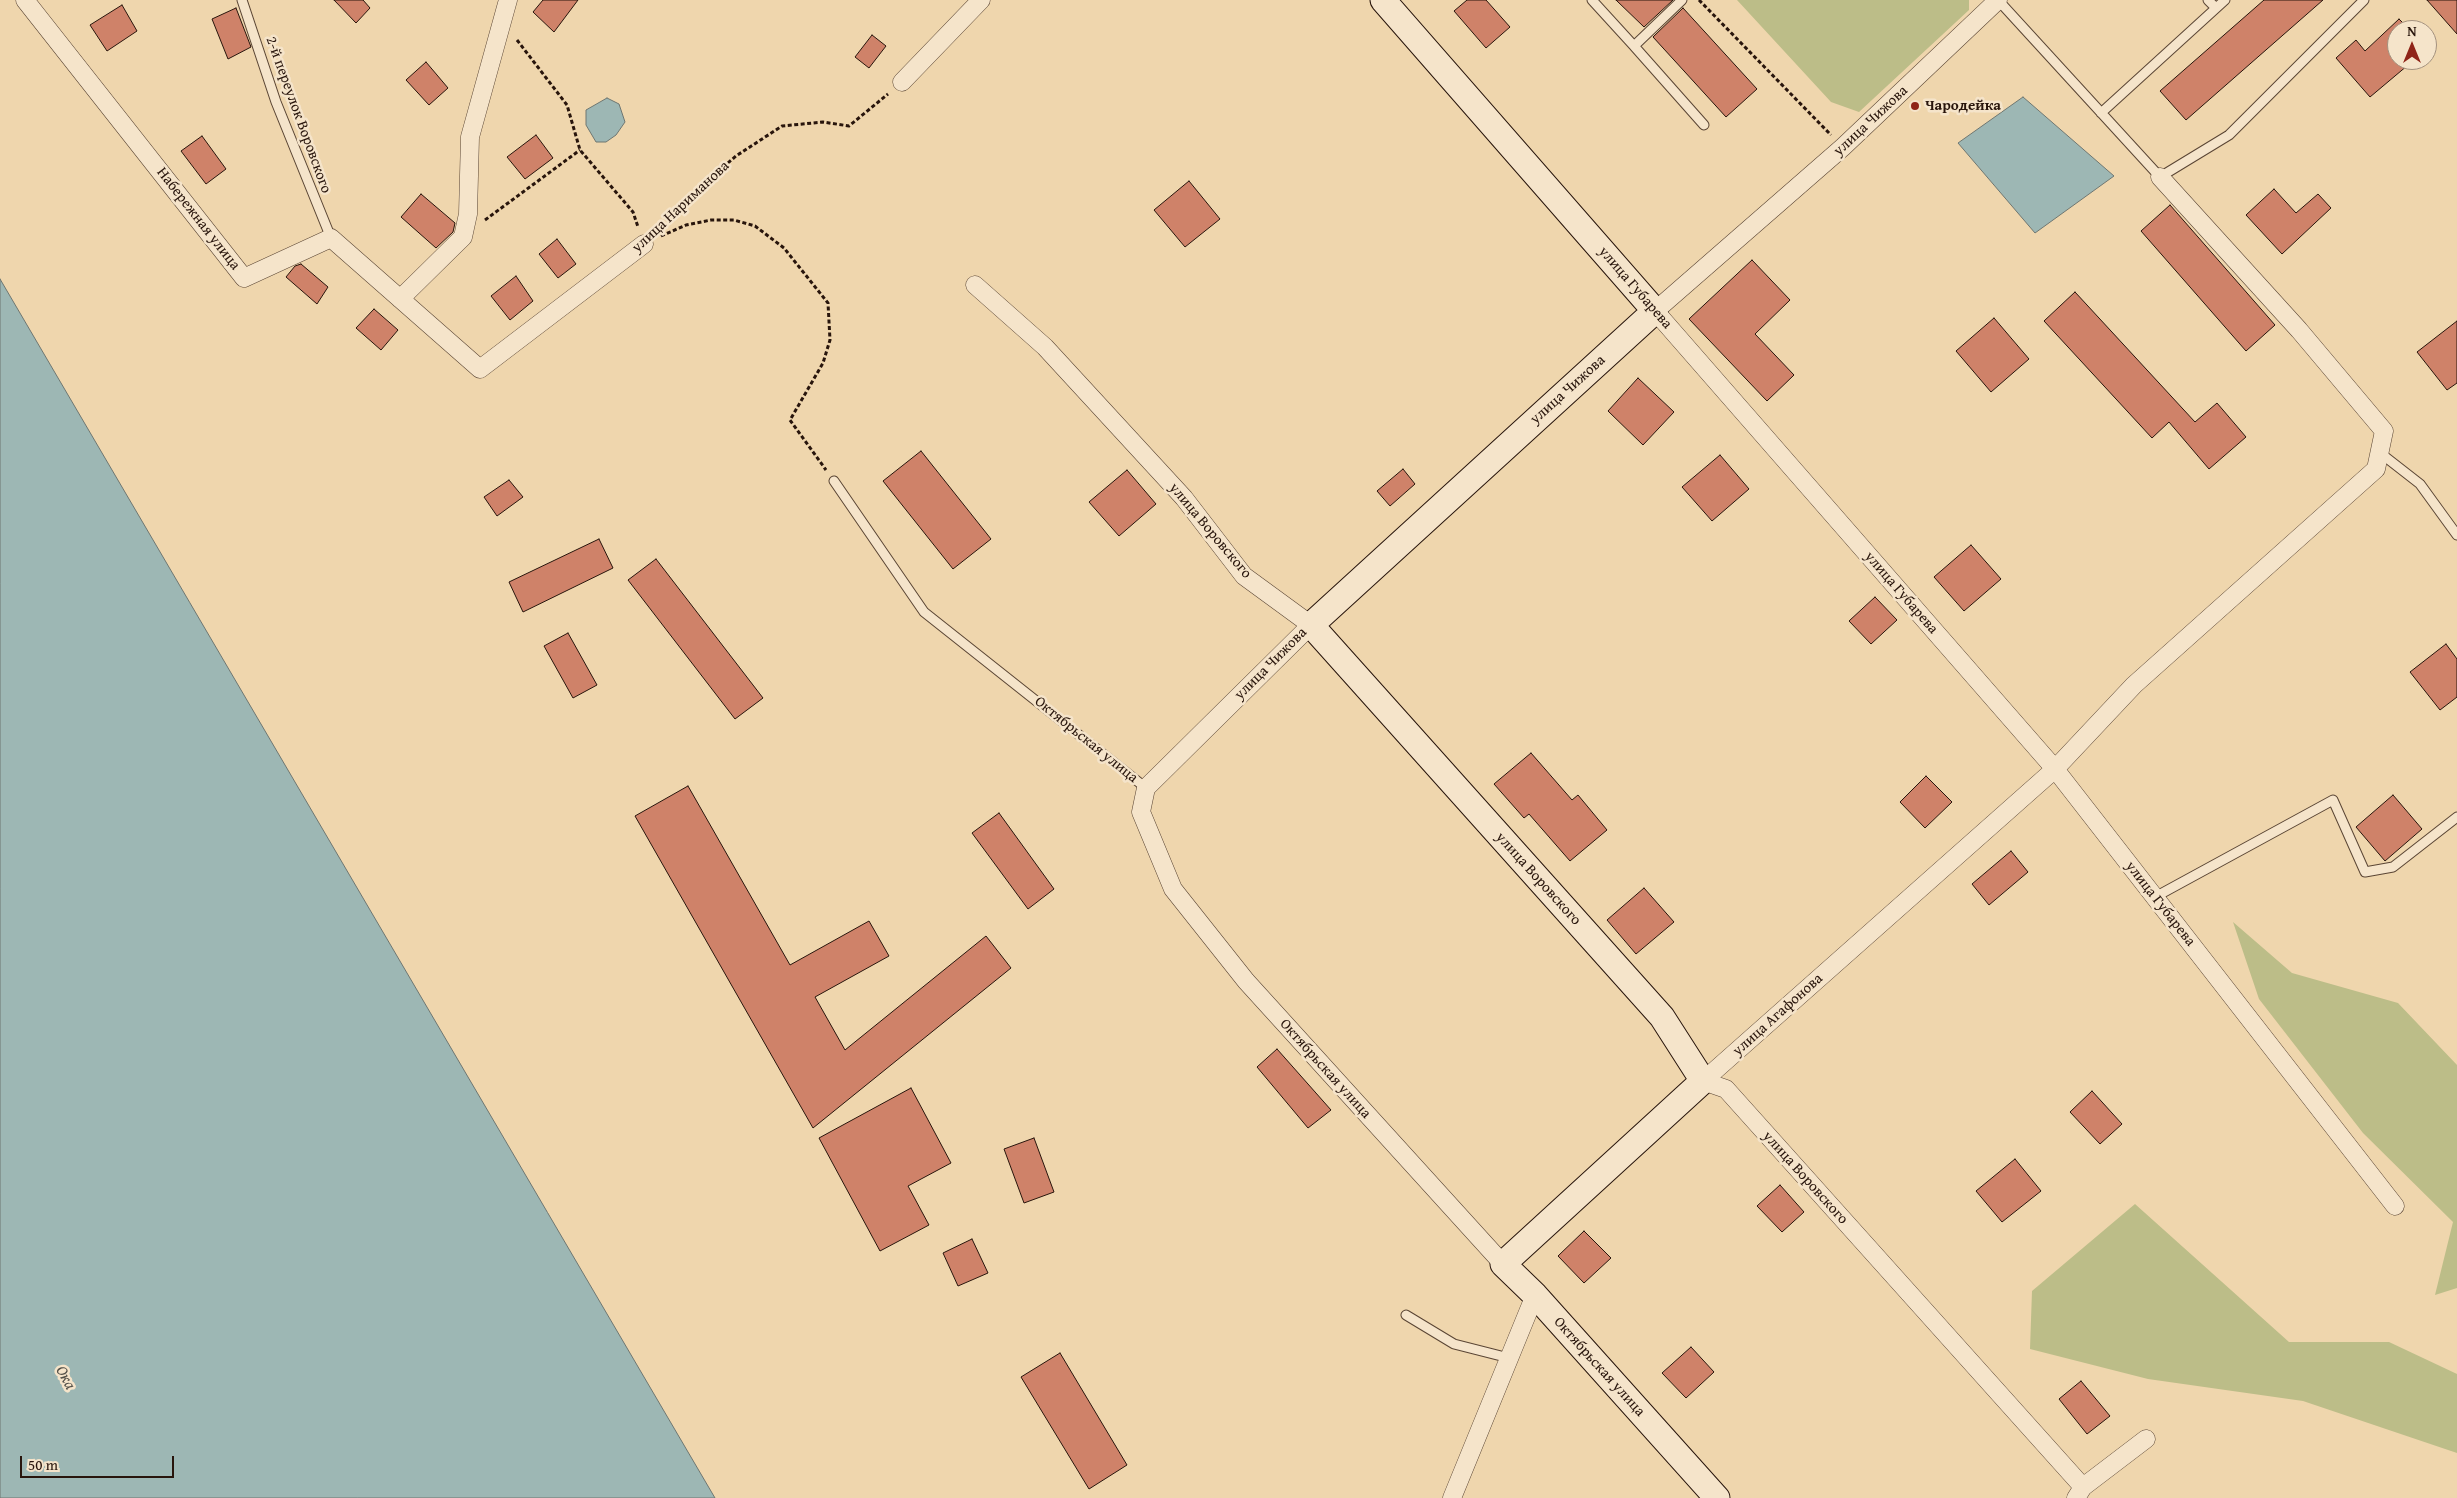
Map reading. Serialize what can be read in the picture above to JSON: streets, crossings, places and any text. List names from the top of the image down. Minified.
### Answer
{"streets":{"street":["улица Чижова","улица Нариманова","Набережная улица","улица Губарева","улица Воровского","Октябрьская улица","улица Агафонова"],"lane":["2-й переулок Воровского"]},"crossings":[["2-й переулок Воровского","Набережная улица"],["улица Чижова","улица Губарева"],["улица Чижова","улица Воровского"],["улица Чижова","Октябрьская улица"],["улица Губарева","улица Агафонова"],["улица Воровского","улица Агафонова"],["Октябрьская улица","улица Агафонова"]],"water":["Ока"],"places":["Чародейка"],"scale_bar":"50 m","north":"top"}
